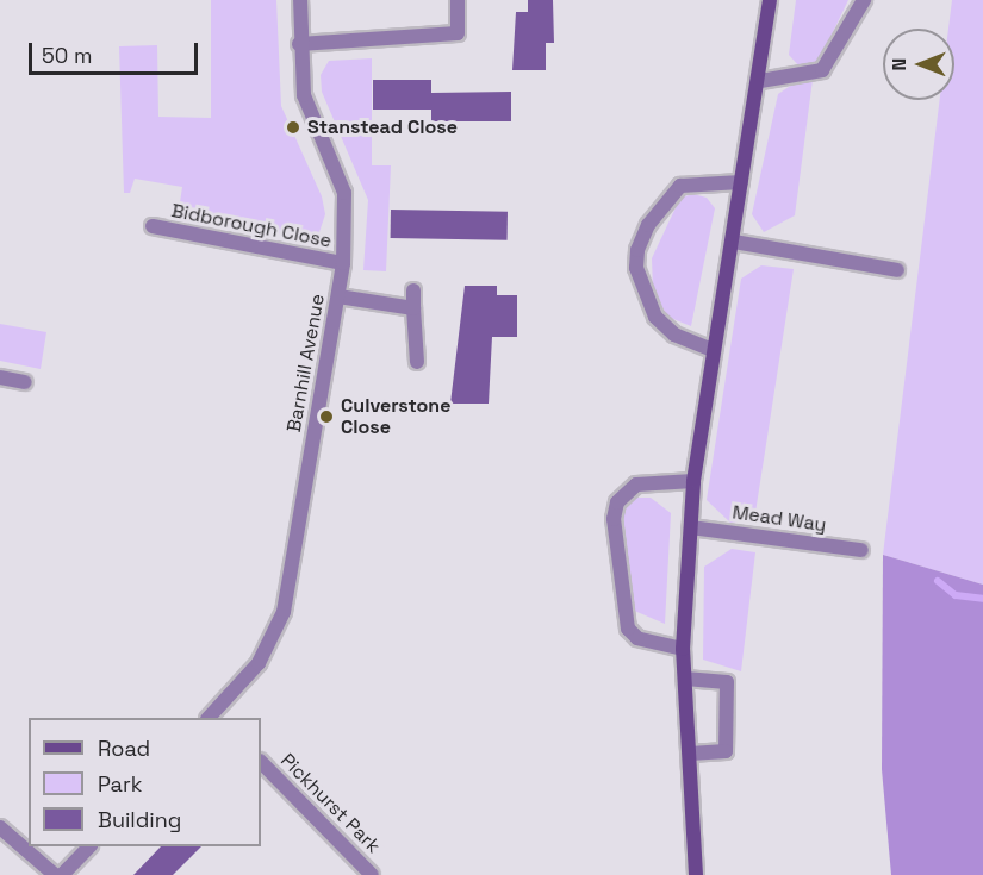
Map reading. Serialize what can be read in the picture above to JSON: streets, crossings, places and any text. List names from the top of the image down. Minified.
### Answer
{"streets":{"street":["Bidborough Close","Barnhill Avenue","Mead Way","Pickhurst Park"]},"crossings":[["Bidborough Close","Barnhill Avenue"]],"places":["Stanstead Close","Culverstone Close"],"legend":["Road","Park","Building"],"scale_bar":"50 m","north":"left"}
